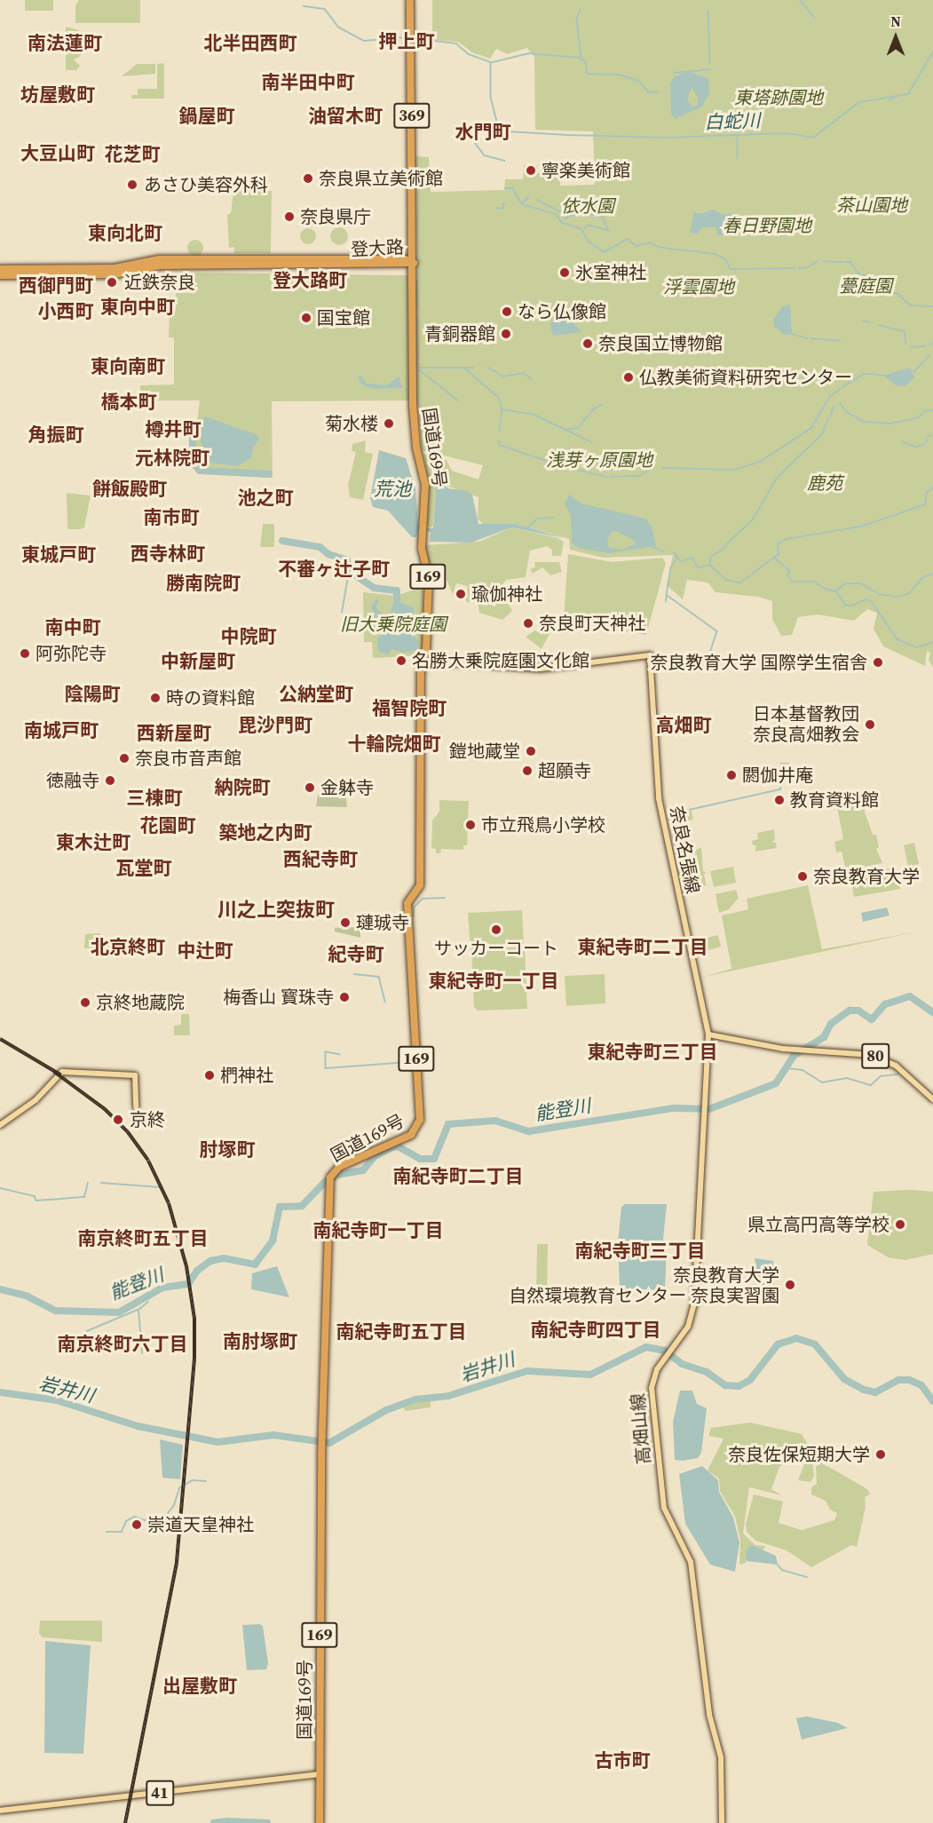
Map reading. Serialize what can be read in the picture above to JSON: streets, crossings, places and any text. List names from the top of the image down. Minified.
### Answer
{"streets":{"highway":["369","登大路","国道169号","169"],"main road":["奈良名張線","80","高畑山線","41"]},"crossings":[["369","登大路"],["369","国道169号"],["登大路","国道169号"],["国道169号","奈良名張線"],["国道169号","41"],["奈良名張線","80"],["奈良名張線","高畑山線"],["80","高畑山線"]],"districts":["押上町","南法蓮町","北半田西町","南半田中町","坊屋敷町","鍋屋町","油留木町","水門町","大豆山町","花芝町","東向北町","登大路町","西御門町","東向中町","小西町","東向南町","橋本町","樽井町","角振町","元林院町","餅飯殿町","池之町","南市町","西寺林町","東城戸町","不審ヶ辻子町","勝南院町","南中町","中院町","中新屋町","陰陽町","公納堂町","福智院町","毘沙門町","高畑町","南城戸町","西新屋町","十輪院畑町","納院町","三棟町","花園町","築地之内町","東木辻町","西紀寺町","瓦堂町","川之上突抜町","北京終町","東紀寺町二丁目","中辻町","紀寺町","東紀寺町一丁目","東紀寺町三丁目","肘塚町","南紀寺町二丁目","南紀寺町一丁目","南京終町五丁目","南紀寺町三丁目","南紀寺町四丁目","南紀寺町五丁目","南肘塚町","南京終町六丁目","出屋敷町","古市町"],"water":["白蛇川","荒池","能登川","岩井川"],"parks":["東塔跡園地","茶山園地","依水園","春日野園地","甍庭園","浮雲園地","浅芽ヶ原園地","鹿苑","旧大乗院庭園"],"places":["寧楽美術館","奈良県立美術館","あさひ美容外科","奈良県庁","氷室神社","近鉄奈良","なら仏像館","国宝館","青銅器館","奈良国立博物館","仏教美術資料研究センター","菊水楼","瑜伽神社","奈良町天神社","阿弥陀寺","名勝大乗院庭園文化館","奈良教育大学 国際学生宿舎","時の資料館","日本基督教団 奈良高畑教会","鎧地蔵堂","奈良市音声館","超願寺","閼伽井庵","徳融寺","金躰寺","教育資料館","市立飛鳥小学校","奈良教育大学","璉珹寺","サッカーコート","梅香山 寳珠寺","京終地蔵院","椚神社","京終","県立高円高等学校","奈良教育大学 自然環境教育センター 奈良実習園","奈良佐保短期大学","崇道天皇神社"],"north":"top"}
